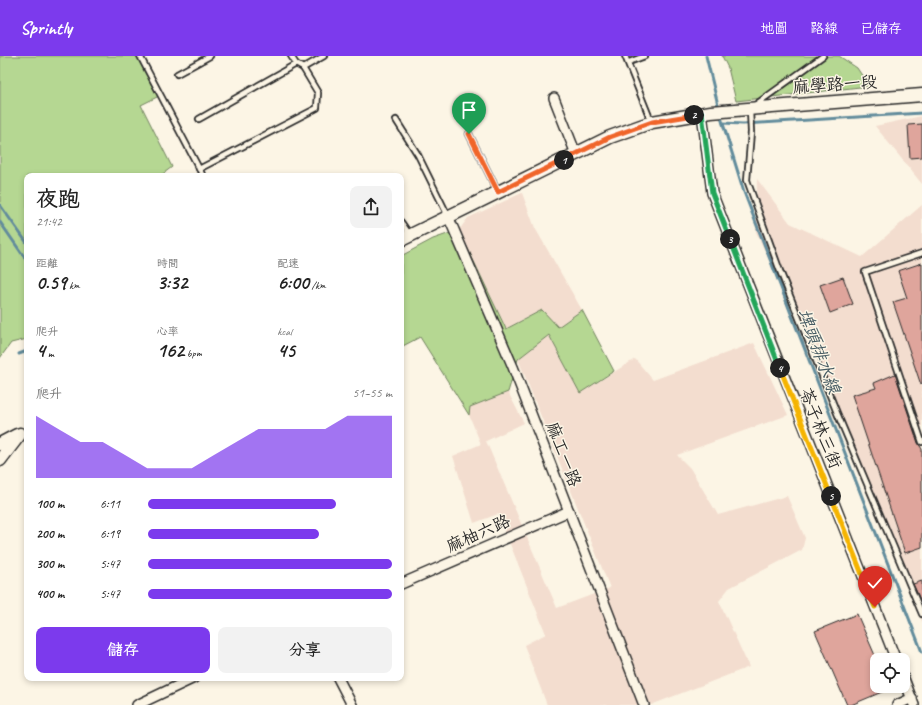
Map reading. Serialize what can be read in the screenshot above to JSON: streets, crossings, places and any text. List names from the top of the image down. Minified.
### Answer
{"streets":{"main road":["麻學路一段"],"street":["苓子林三街","麻工一路","麻柚六路"]},"crossings":[["麻學路一段","苓子林三街"],["麻工一路","麻柚六路"]],"water":["埤頭排水線"],"page":{"header":"Sprintly","nav":["地圖","路線","已儲存"],"pins":["2","1","3","4","5"],"heading":["夜跑","21:42"],"stats":[["距離","0.59 km"],["時間","3:32"],["配速","6:00 /km"],["爬升","4 m"],["心率","162 bpm"],["kcal","45"]],"chart":["爬升","51–55 m"],"list":[{"name":"100 m","note":"6:11"},{"name":"200 m","note":"6:19"},{"name":"300 m","note":"5:47"},{"name":"400 m","note":"5:47"}],"buttons":["儲存","分享"]}}
